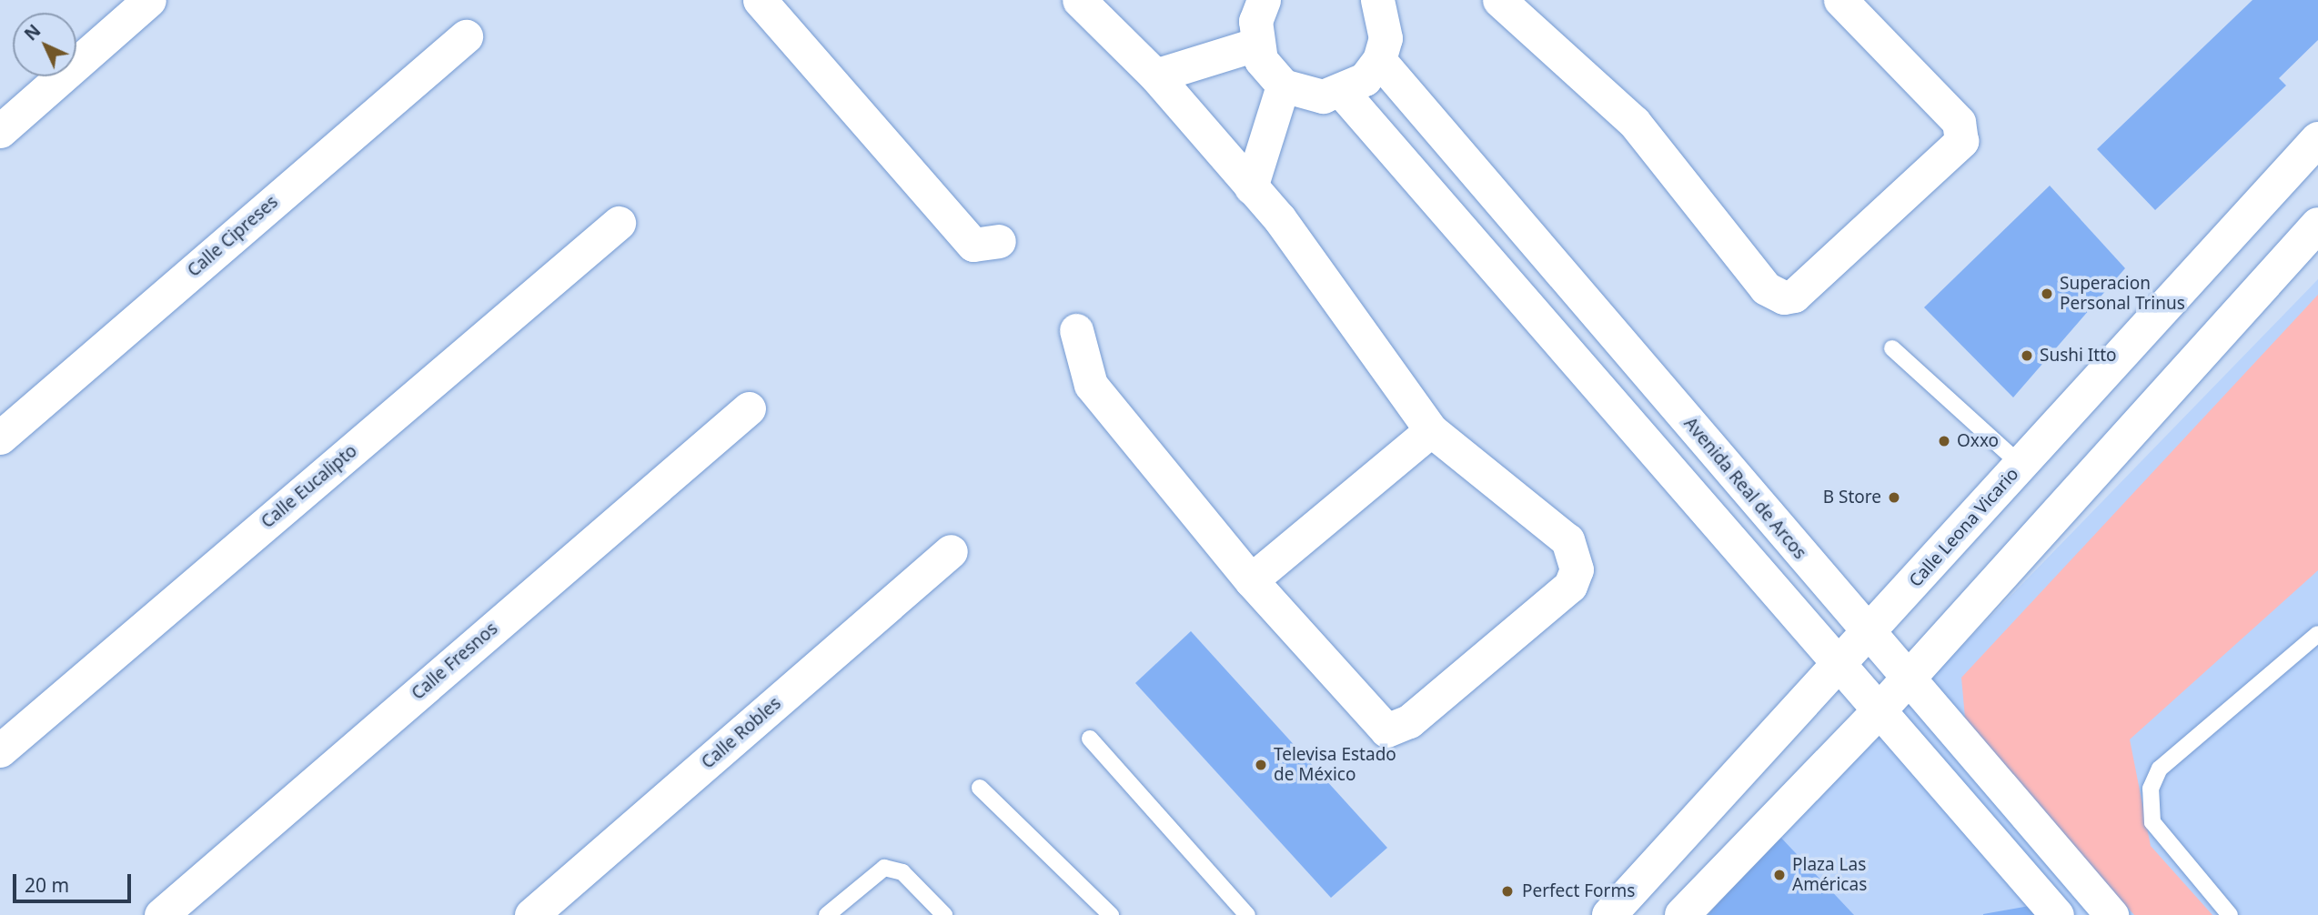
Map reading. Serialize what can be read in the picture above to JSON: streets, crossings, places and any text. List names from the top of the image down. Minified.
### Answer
{"streets":{"main road":["Calle Leona Vicario"],"street":["Calle Cipreses","Calle Eucalipto","Avenida Real de Arcos","Calle Fresnos","Calle Robles"]},"crossings":[["Avenida Real de Arcos","Calle Leona Vicario"]],"places":["Superacion Personal Trinus","Sushi Itto","Oxxo","B Store","Televisa Estado de México","Plaza Las Américas","Perfect Forms"],"scale_bar":"20 m","north":"top left"}
